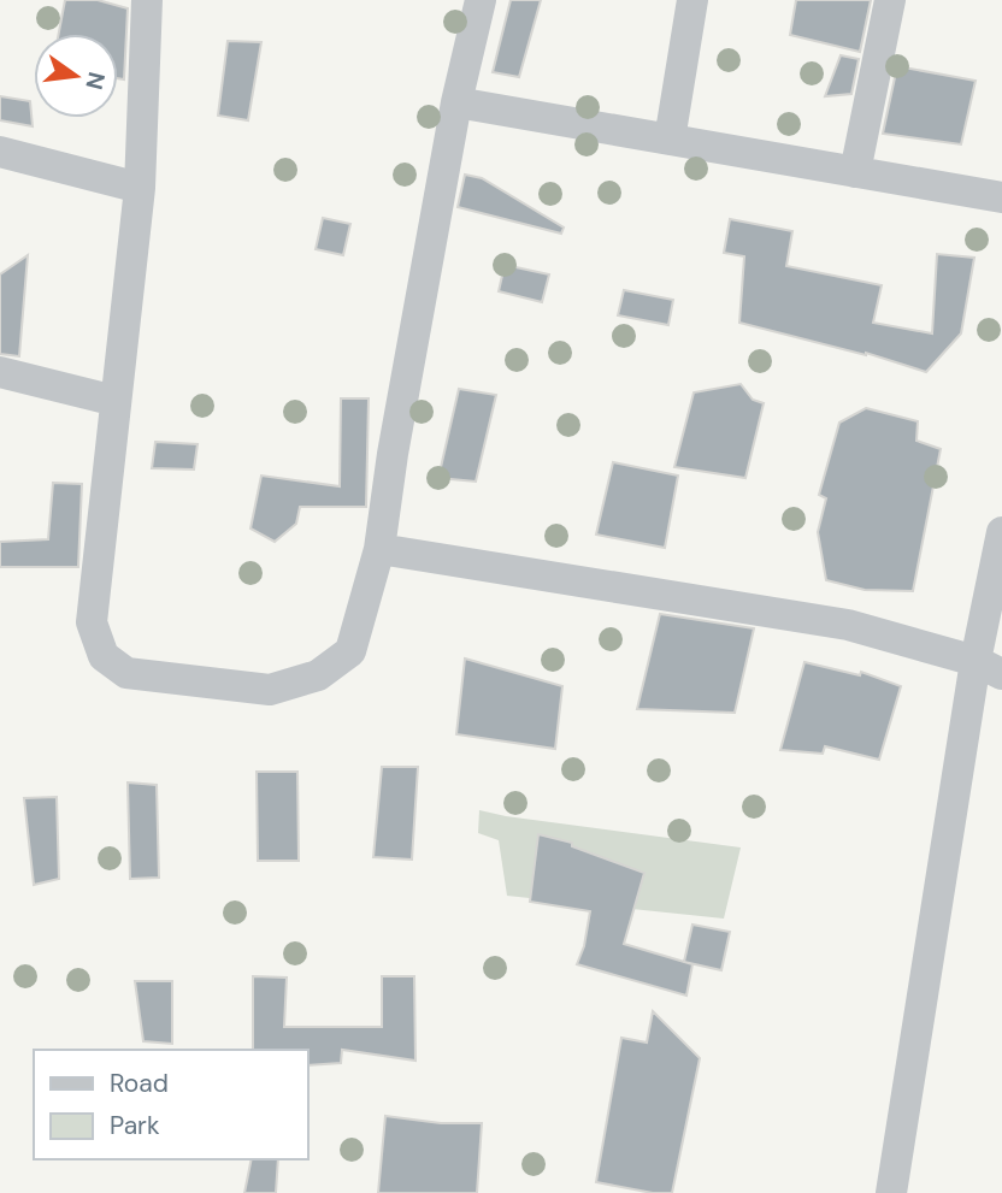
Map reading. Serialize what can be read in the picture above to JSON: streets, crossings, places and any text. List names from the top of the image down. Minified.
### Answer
{"legend":["Road","Park"],"north":"right"}
